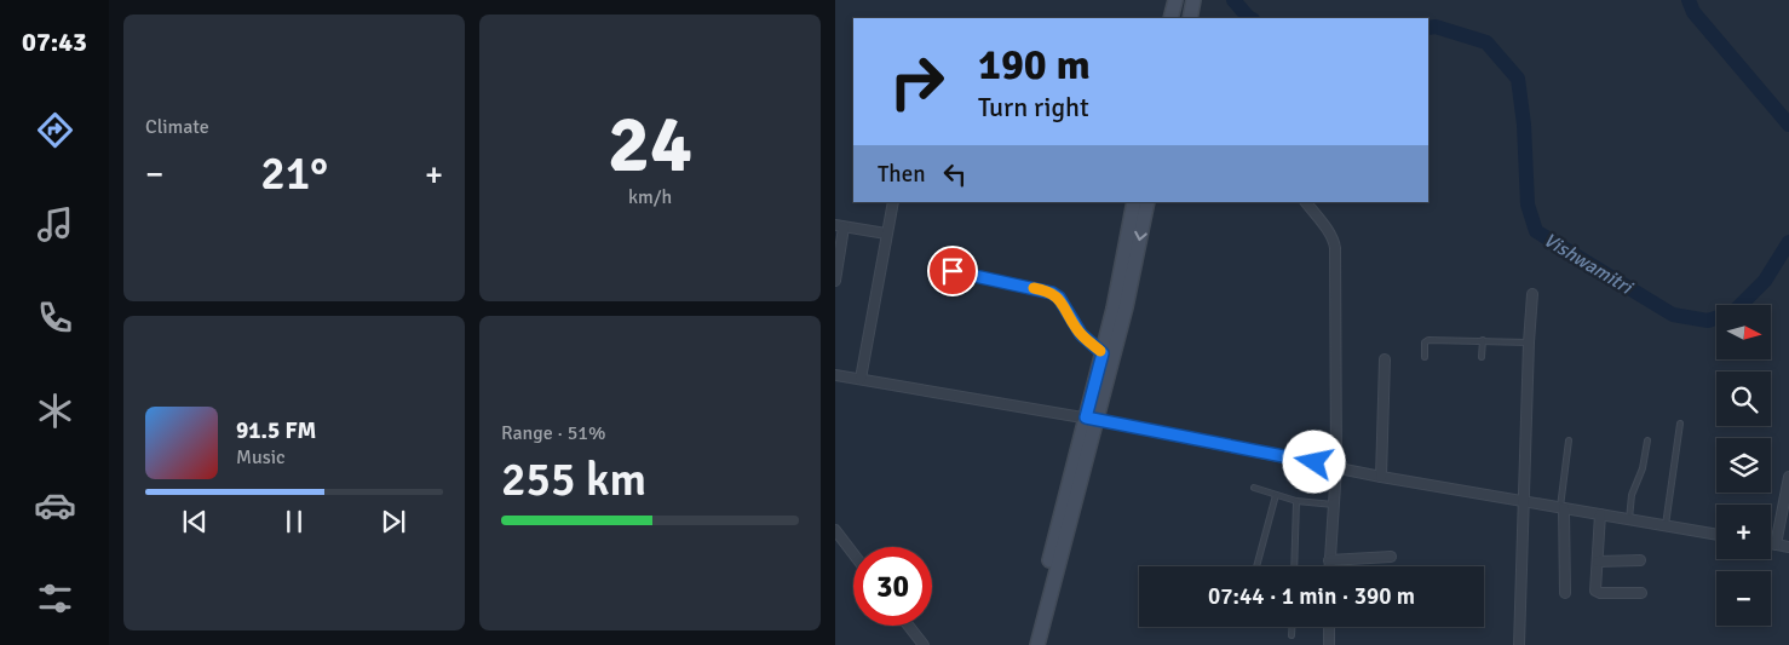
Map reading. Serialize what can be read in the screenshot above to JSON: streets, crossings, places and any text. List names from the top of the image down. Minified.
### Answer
{"water":["Vishwamitri"],"north":"right","page":{"tabs":"07:43","tile":["Climate",["24","km/h"],["Range · 51%","255 km"]],"turn":["190 m","Turn right"],"then":"Then","heat":["−","21°","+"],"map_buttons":["+","−"],"song":["91.5 FM","Music"],"limit":"30","trip":"07:44 · 1 min · 390 m"}}
